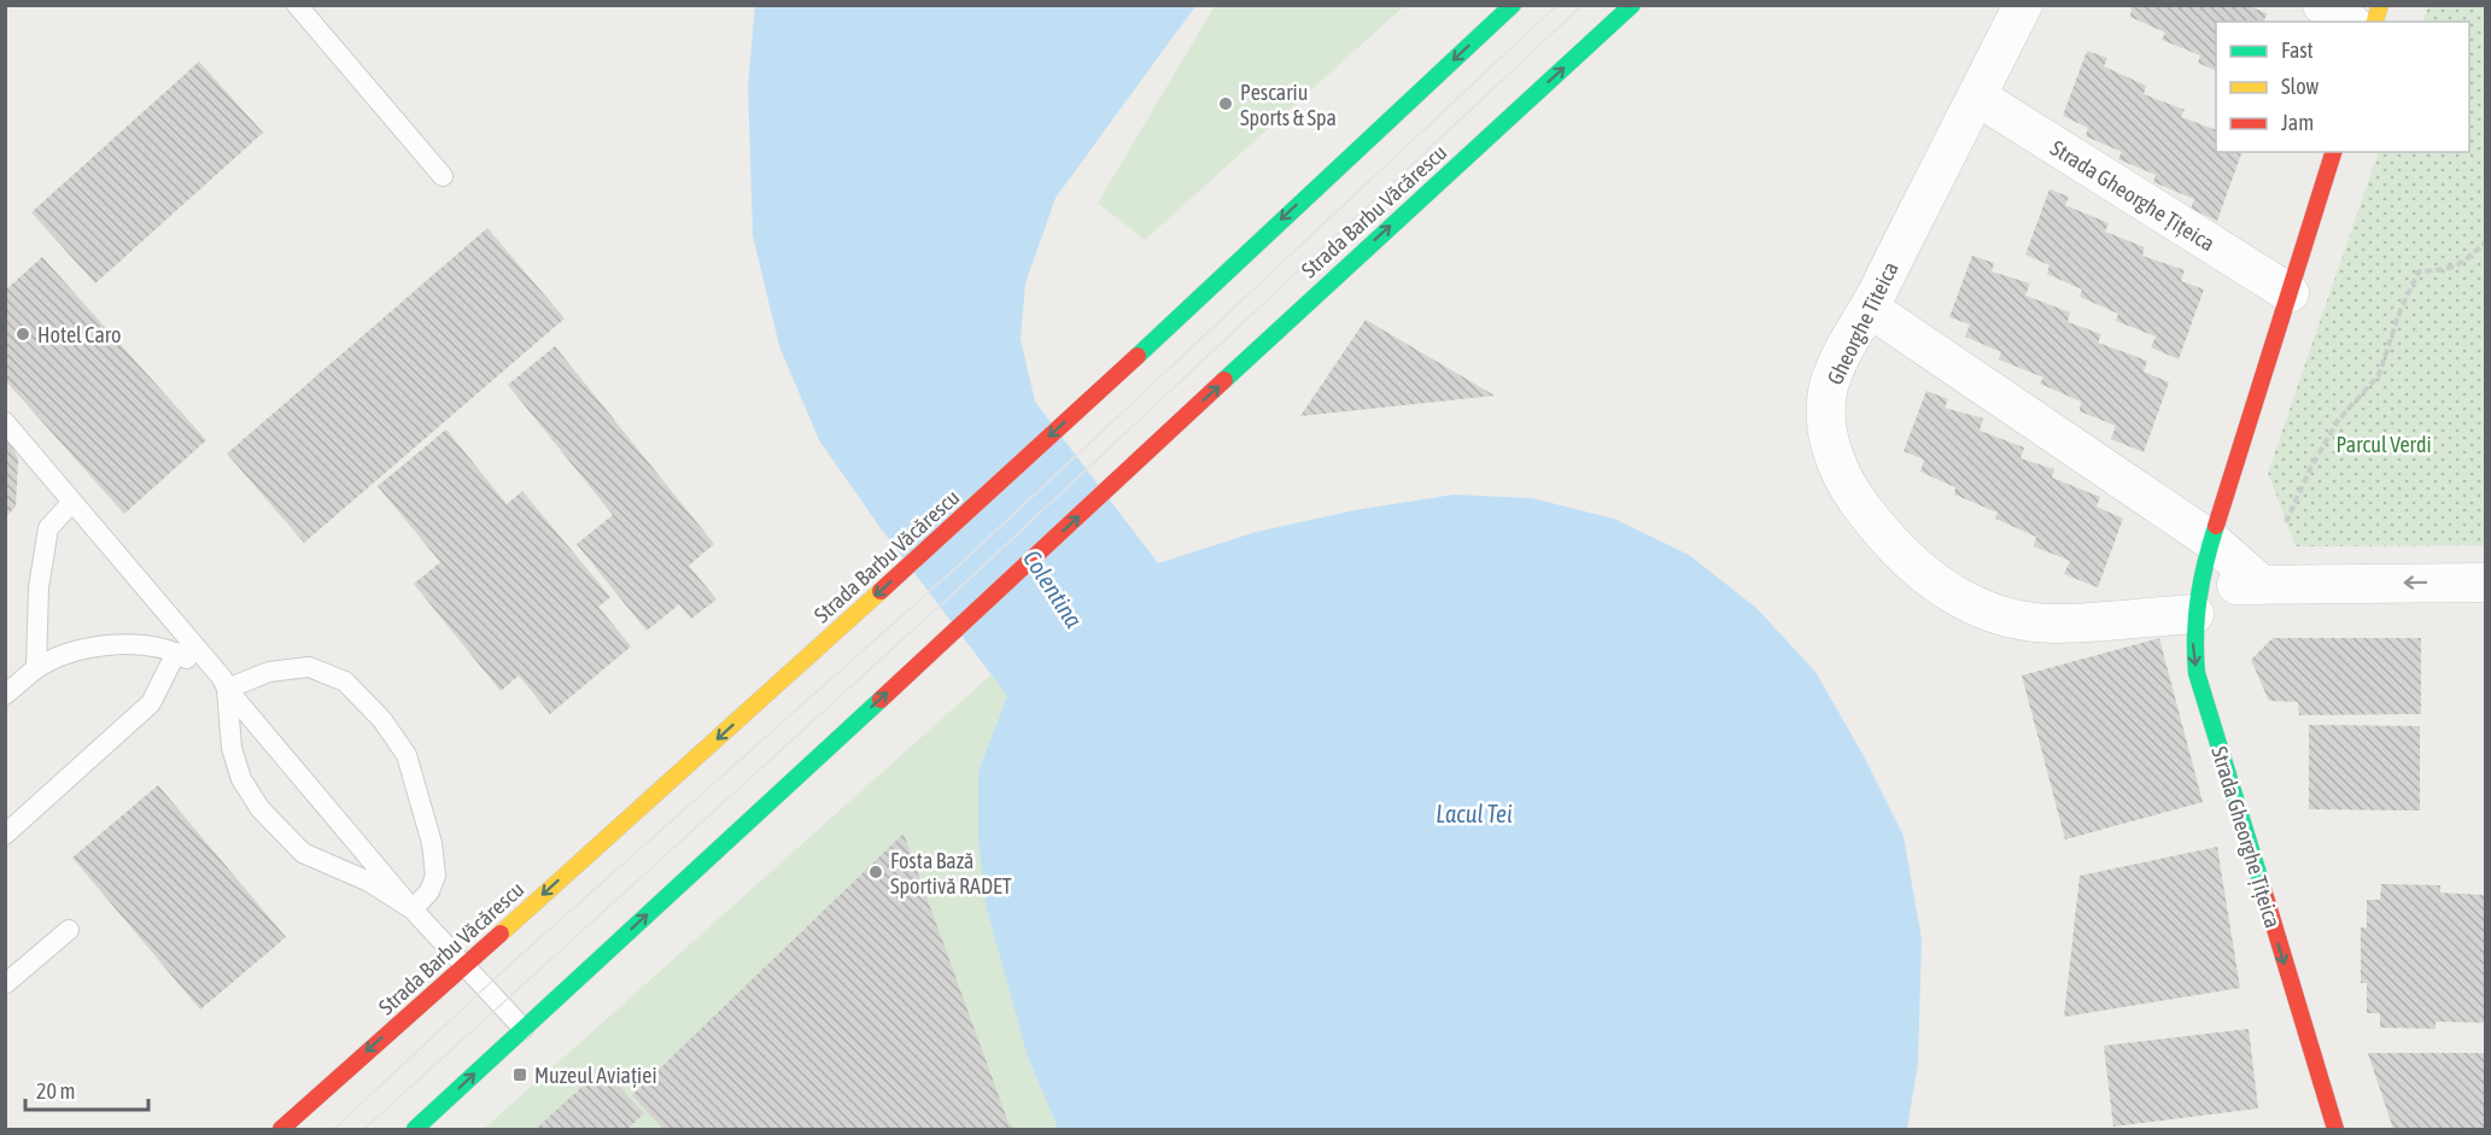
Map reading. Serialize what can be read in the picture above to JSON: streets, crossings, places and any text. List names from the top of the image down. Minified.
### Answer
{"streets":{"main road":["Strada Gheorghe Țițeica","Strada Barbu Văcărescu"],"street":["Gheorghe Titeica"]},"crossings":[["Strada Gheorghe Țițeica","Gheorghe Titeica"]],"one_way":["Strada Gheorghe Țițeica"],"water":["Colentina","Lacul Tei"],"parks":["Parcul Verdi"],"places":{"other":["Pescariu Sports & Spa","Hotel Caro","Fosta Bază Sportivă RADET"],"transit":["Muzeul Aviației"]},"legend":["Fast","Slow","Jam"],"scale_bar":"20 m"}
